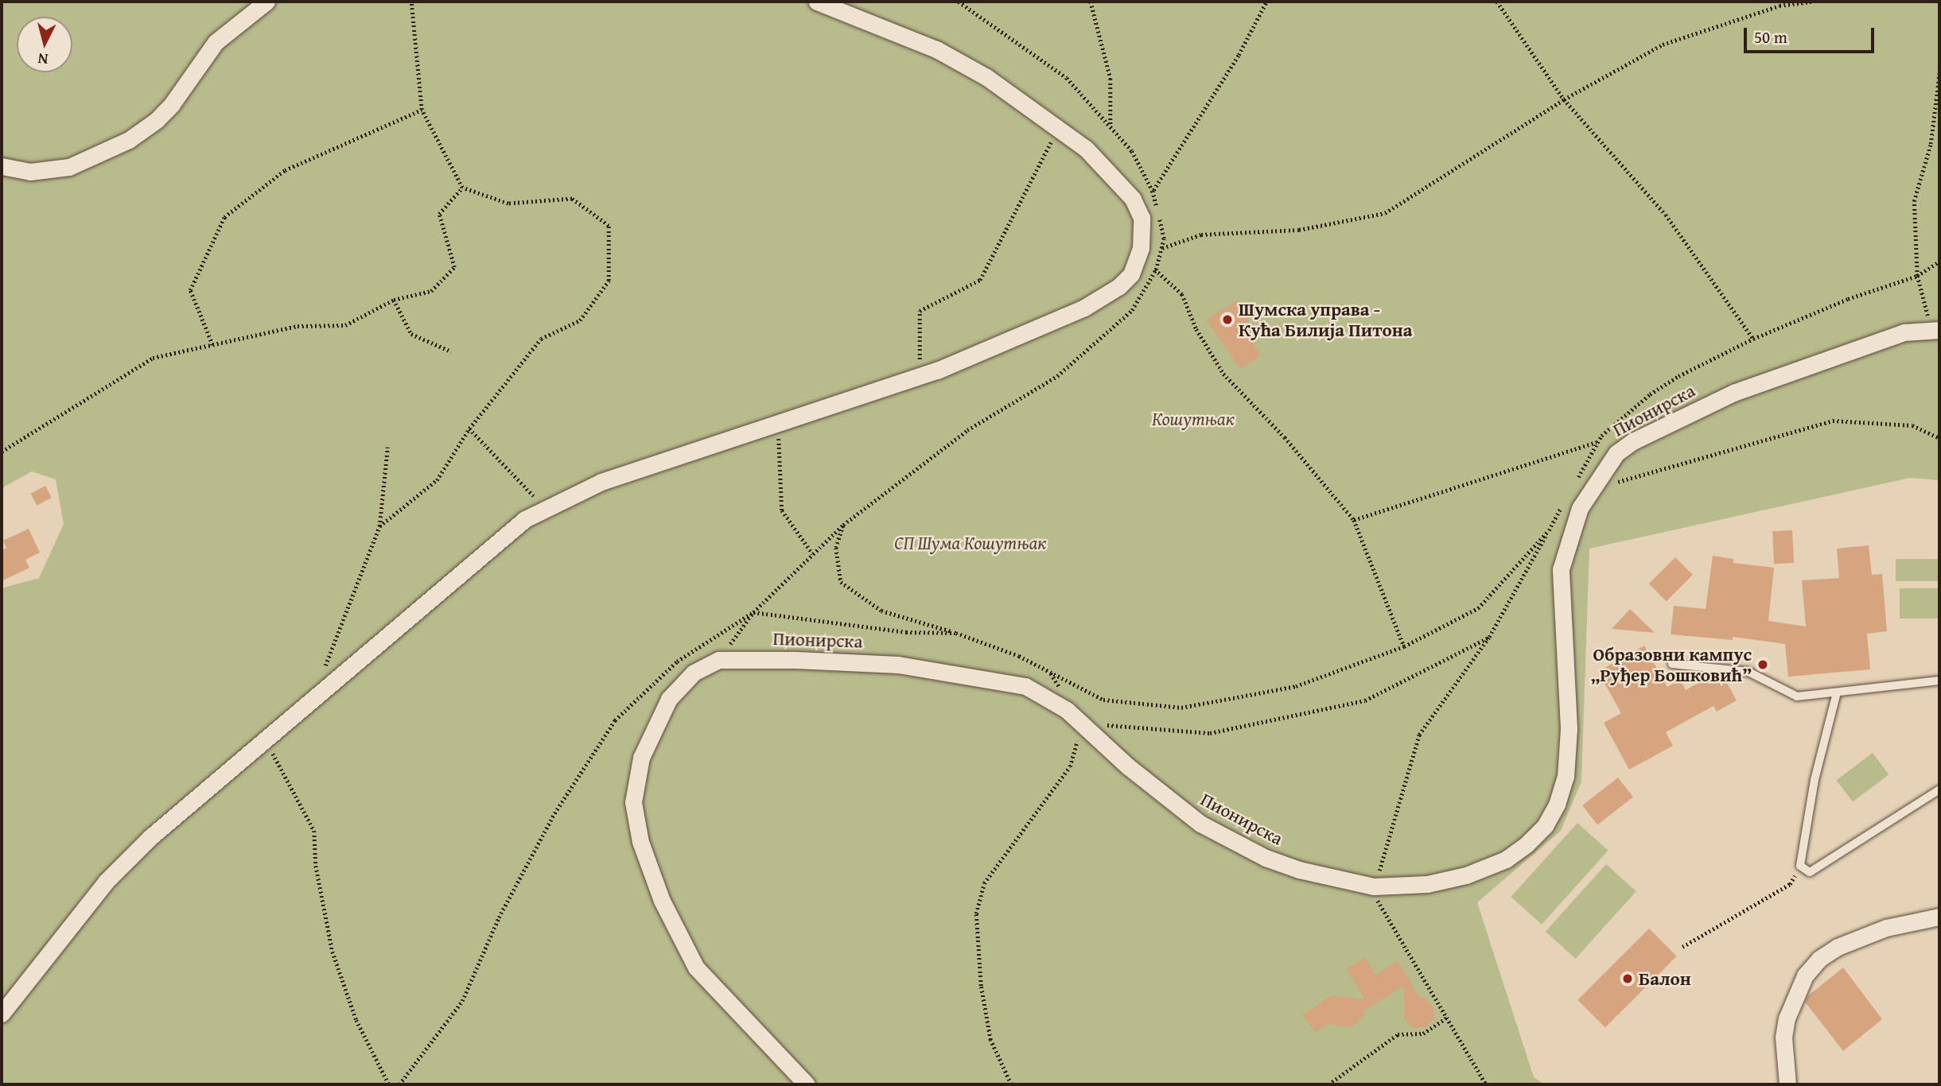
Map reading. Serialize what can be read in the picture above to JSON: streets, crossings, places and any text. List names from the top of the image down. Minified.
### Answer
{"streets":{"street":["Пионирска"]},"parks":["Кошутњак","СП Шума Кошутњак"],"places":["Шумска управа - Кућа Билија Питона","Образовни кампус „Руђер Бошковић”","Балон"],"scale_bar":"50 m","north":"bottom"}
